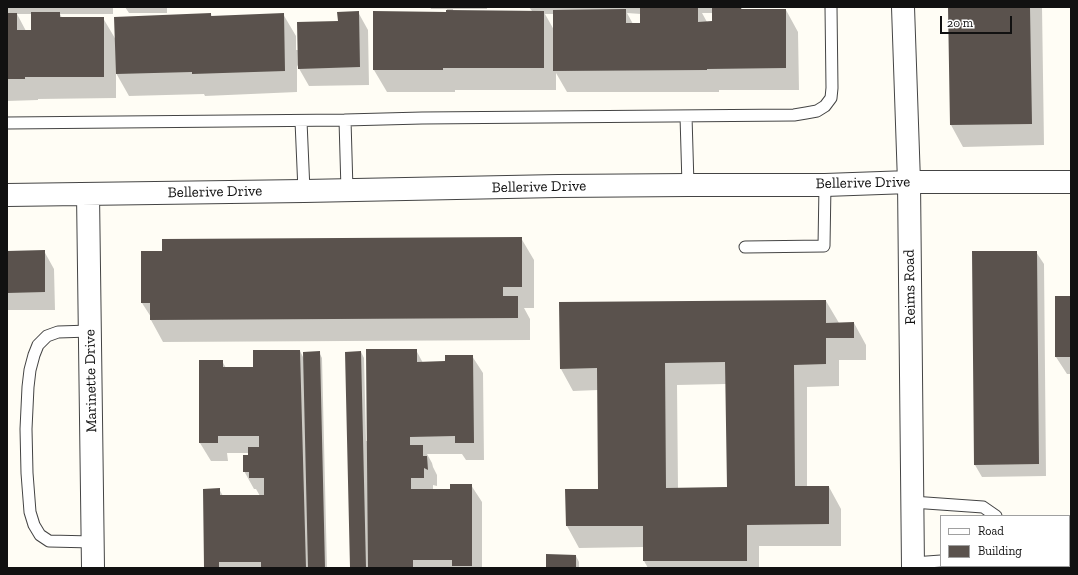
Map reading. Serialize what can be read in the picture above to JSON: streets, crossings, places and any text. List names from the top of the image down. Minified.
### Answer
{"streets":{"street":["Bellerive Drive","Reims Road","Marinette Drive"]},"crossings":[["Bellerive Drive","Reims Road"],["Bellerive Drive","Marinette Drive"]],"legend":["Road","Building"],"scale_bar":"20 m"}
